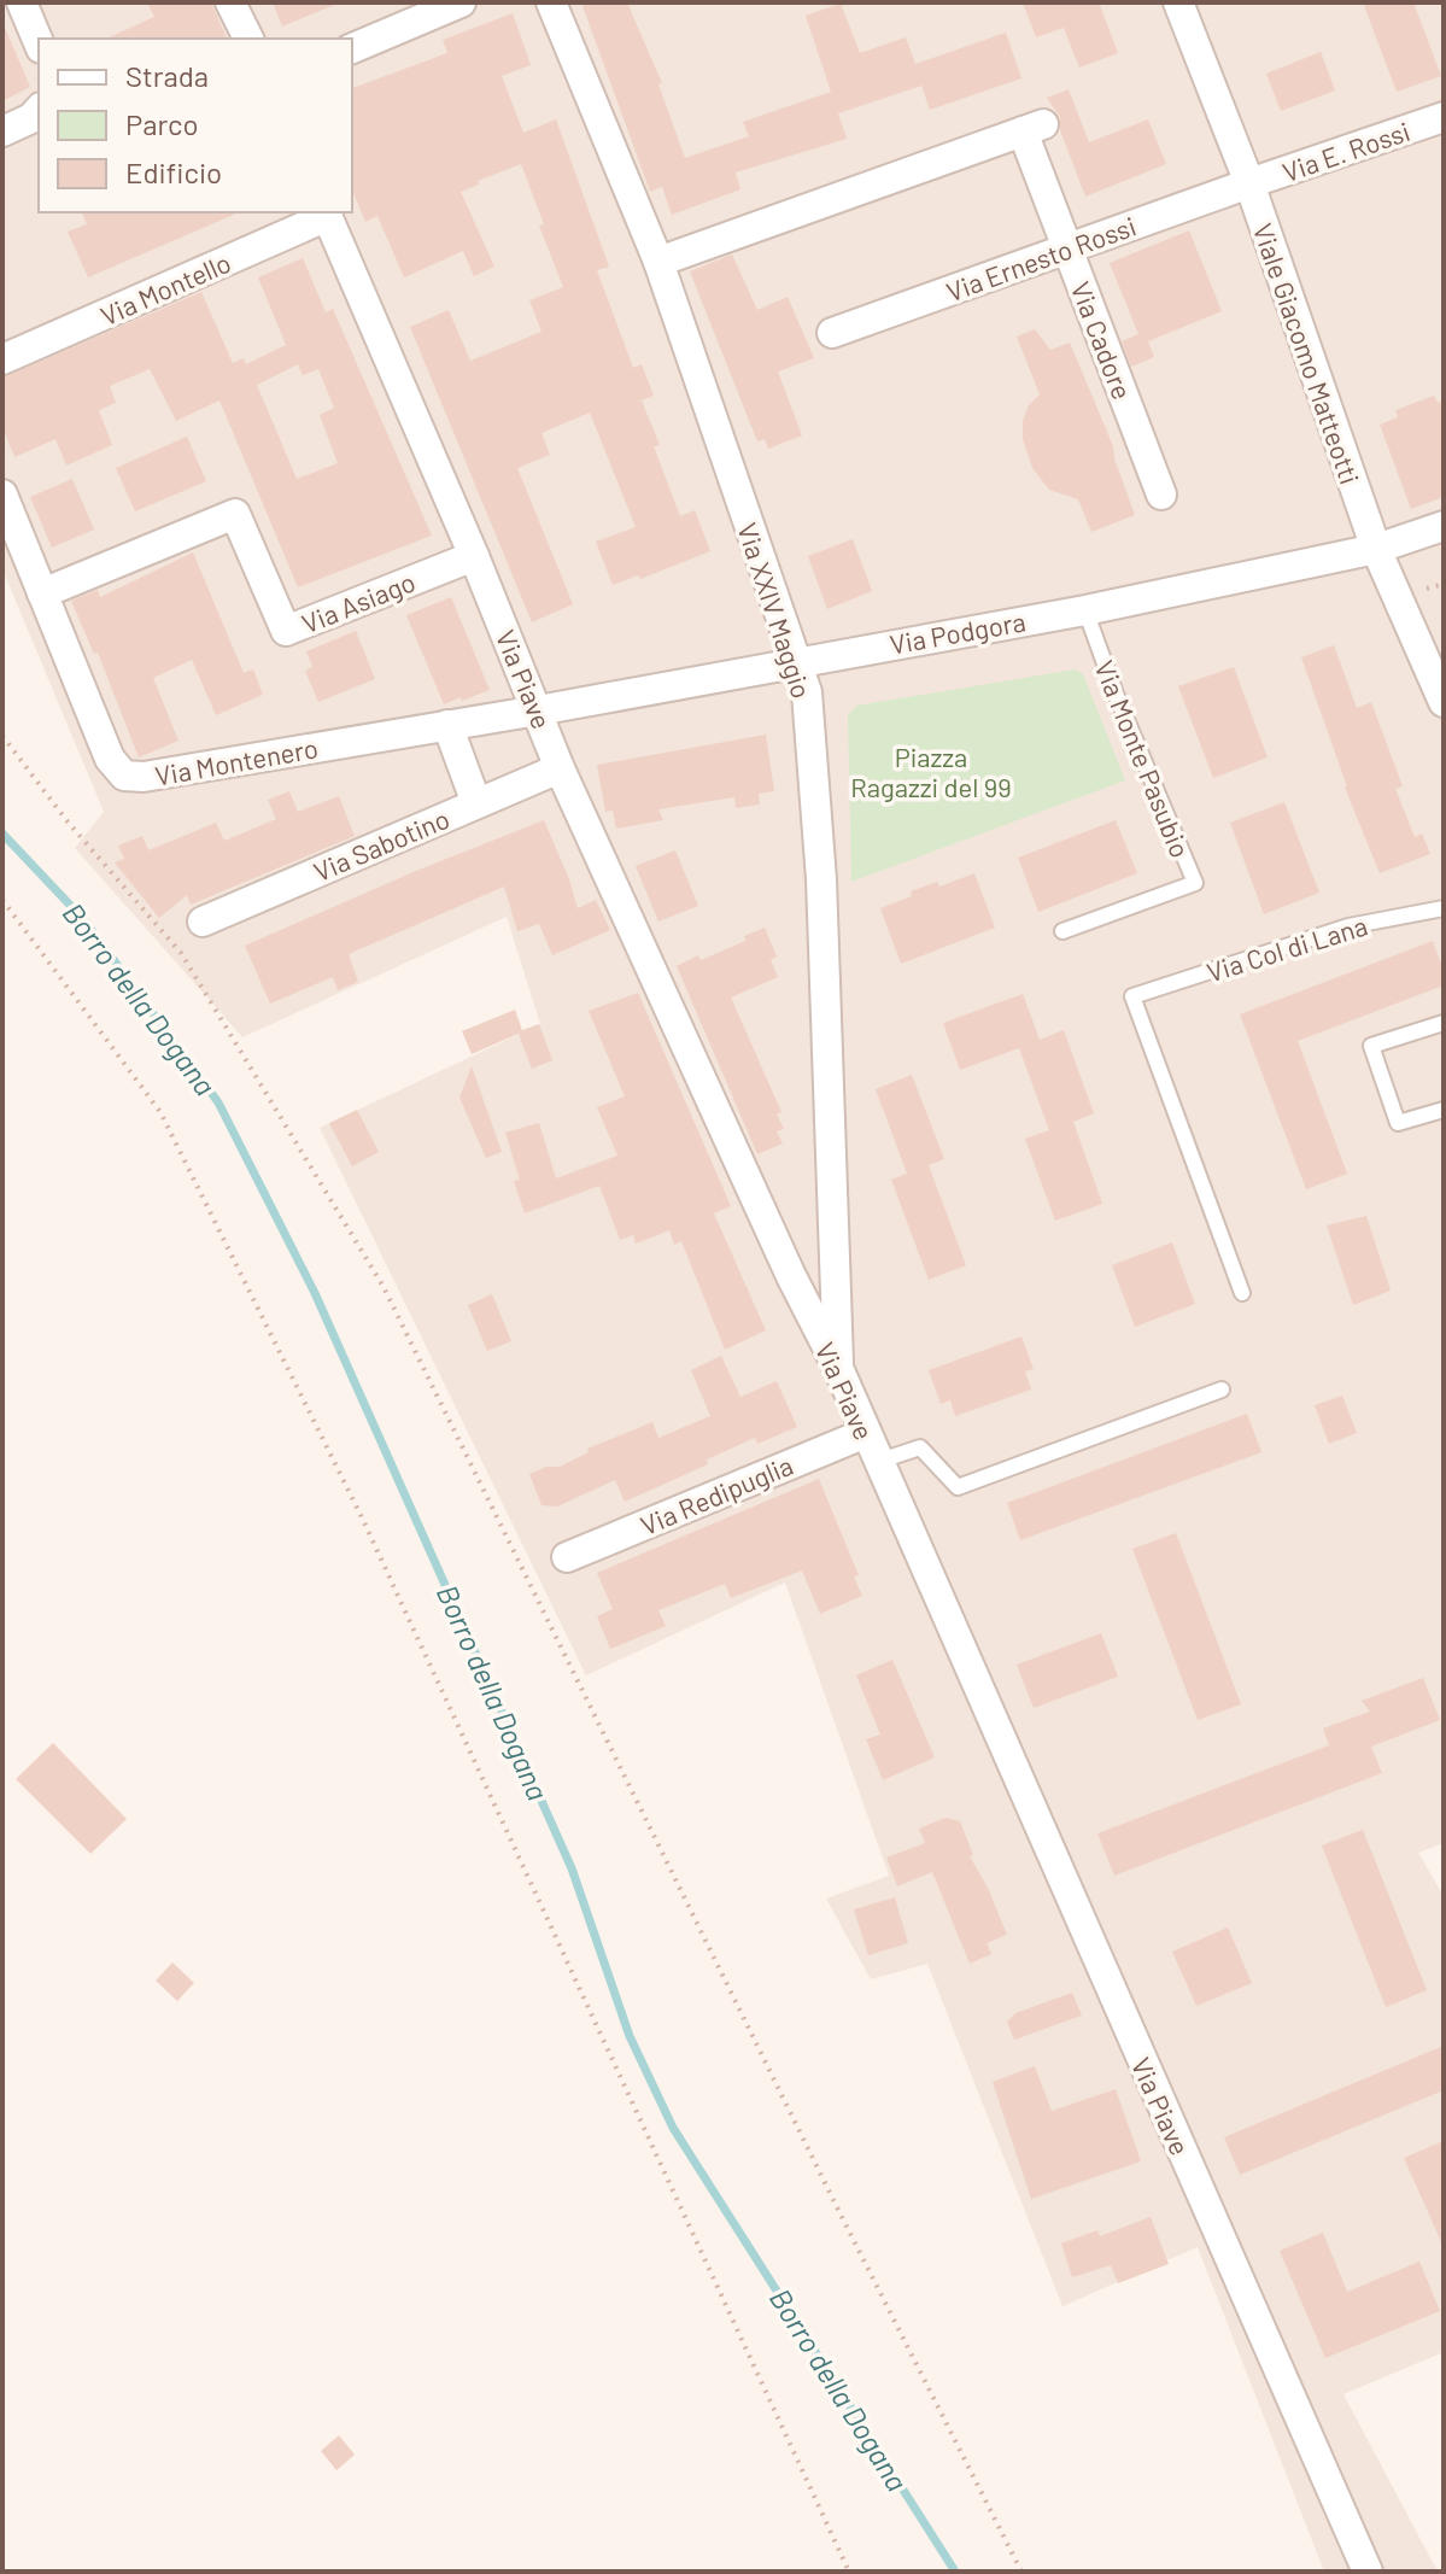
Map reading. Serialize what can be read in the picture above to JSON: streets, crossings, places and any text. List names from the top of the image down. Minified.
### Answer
{"streets":{"street":["Via E. Rossi","Via Ernesto Rossi","Via Montello","Via Cadore","Viale Giacomo Matteotti","Via Asiago","Via XXIV Maggio","Via Podgora","Via Piave","Via Montenero","Via Sabotino","Via Redipuglia"],"lane":["Via Monte Pasubio","Via Col di Lana"]},"crossings":[["Via E. Rossi","Via Ernesto Rossi"],["Via E. Rossi","Viale Giacomo Matteotti"],["Via Ernesto Rossi","Via Cadore"],["Via Ernesto Rossi","Viale Giacomo Matteotti"],["Via Montello","Via Piave"],["Via Cadore","Via XXIV Maggio"],["Viale Giacomo Matteotti","Via Podgora"],["Via Asiago","Via Piave"],["Via Asiago","Via Montenero"],["Via XXIV Maggio","Via Podgora"],["Via XXIV Maggio","Via Piave"],["Via Podgora","Via Piave"],["Via Podgora","Via Monte Pasubio"],["Via Podgora","Via Montenero"],["Via Piave","Via Montenero"],["Via Piave","Via Sabotino"],["Via Piave","Via Redipuglia"]],"water":["Borro della Dogana"],"parks":["Piazza Ragazzi del 99"],"legend":["Strada","Parco","Edificio"]}
